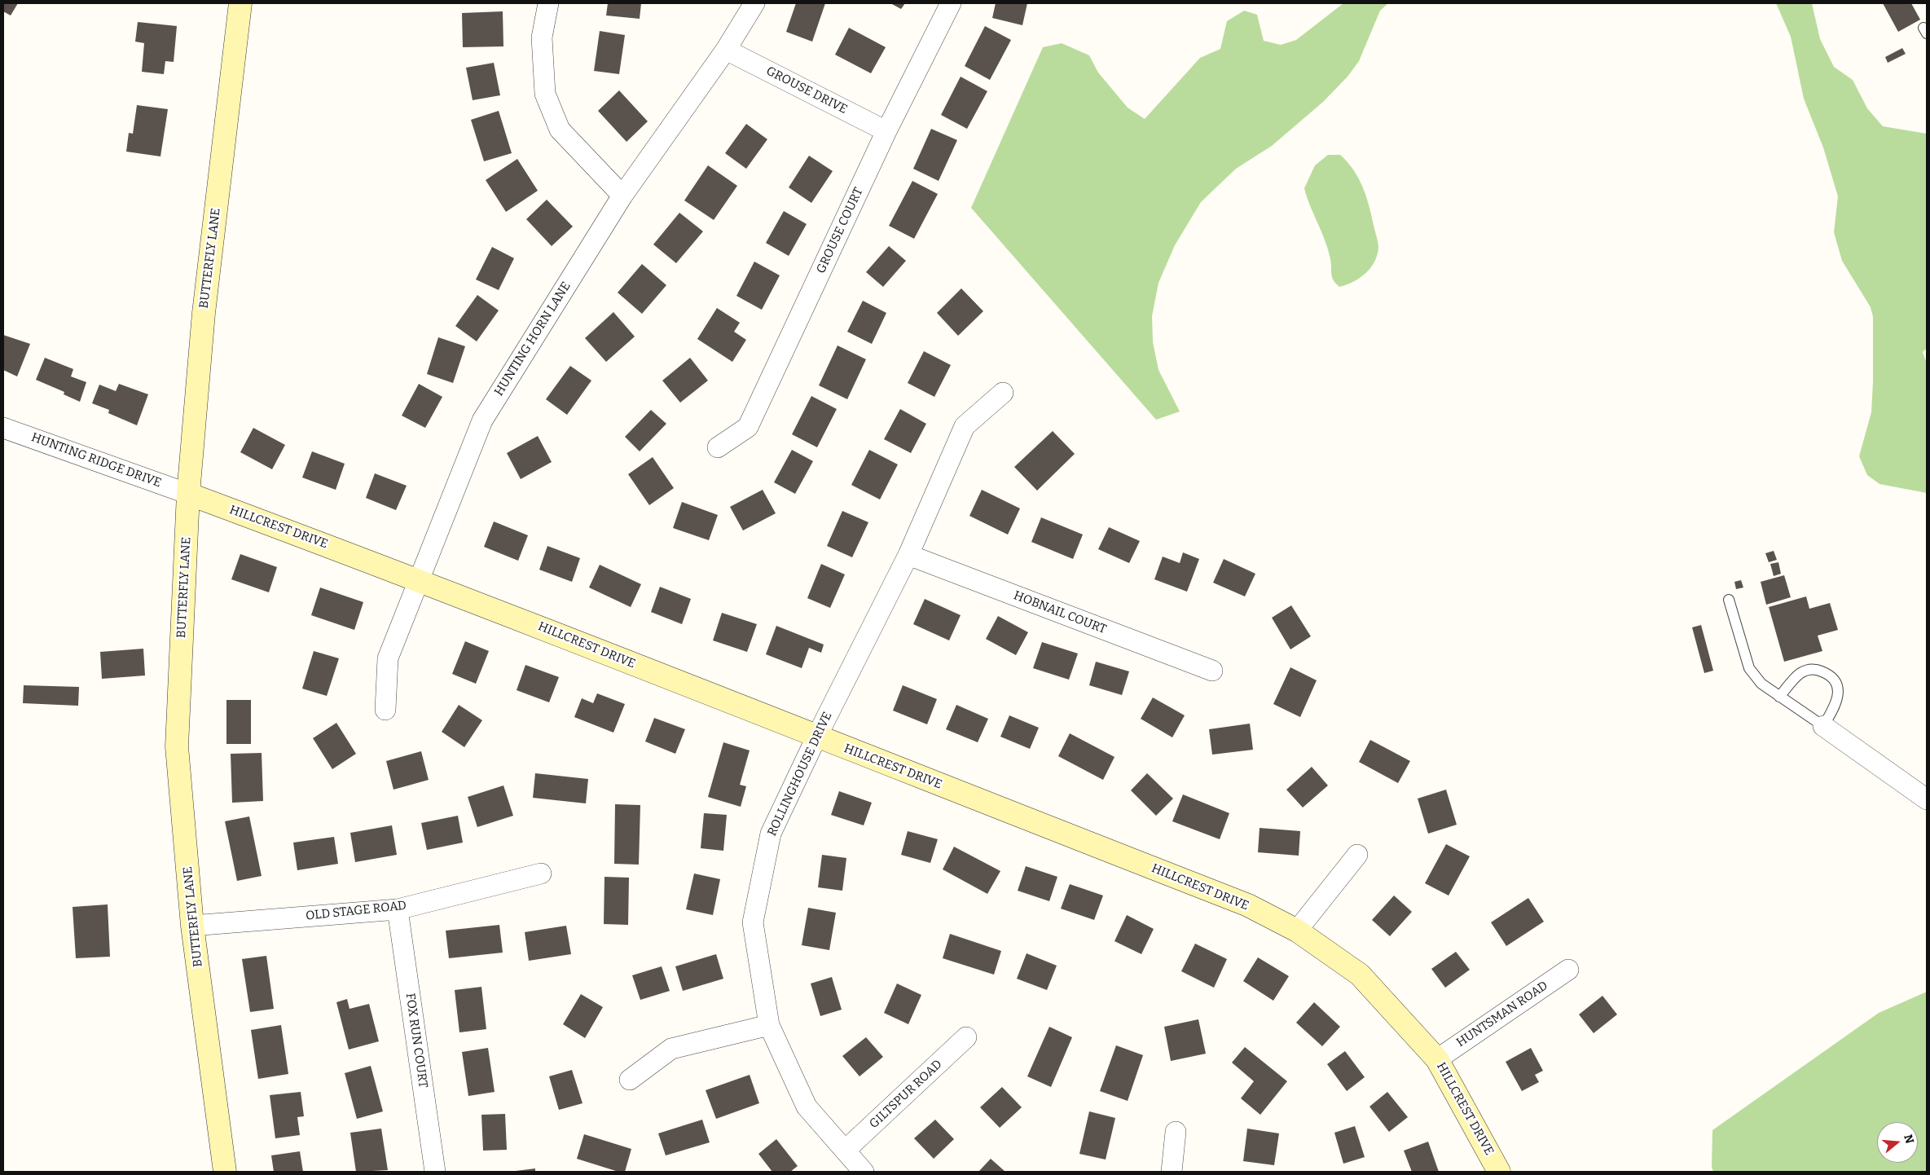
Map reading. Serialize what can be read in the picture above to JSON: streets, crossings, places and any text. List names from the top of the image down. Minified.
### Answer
{"streets":{"street":["GROUSE DRIVE","GROUSE COURT","BUTTERFLY LANE","HUNTING HORN LANE","HUNTING RIDGE DRIVE","HILLCREST DRIVE","HOBNAIL COURT","ROLLINGHOUSE DRIVE","OLD STAGE ROAD","HUNTSMAN ROAD","FOX RUN COURT","GILTSPUR ROAD"]},"crossings":[["GROUSE DRIVE","GROUSE COURT"],["GROUSE DRIVE","HUNTING HORN LANE"],["BUTTERFLY LANE","HUNTING RIDGE DRIVE"],["BUTTERFLY LANE","HILLCREST DRIVE"],["BUTTERFLY LANE","OLD STAGE ROAD"],["HUNTING HORN LANE","HILLCREST DRIVE"],["HUNTING RIDGE DRIVE","HILLCREST DRIVE"],["HILLCREST DRIVE","ROLLINGHOUSE DRIVE"],["HILLCREST DRIVE","HUNTSMAN ROAD"],["HOBNAIL COURT","ROLLINGHOUSE DRIVE"],["ROLLINGHOUSE DRIVE","GILTSPUR ROAD"],["OLD STAGE ROAD","FOX RUN COURT"]],"north":"right"}
